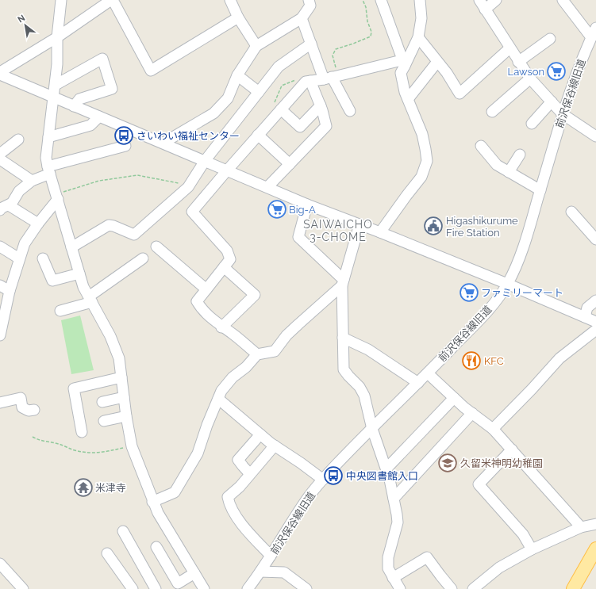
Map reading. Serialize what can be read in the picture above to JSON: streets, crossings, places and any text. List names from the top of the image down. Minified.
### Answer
{"streets":{"street":["前沢保谷線旧道"]},"districts":["SAIWAICHO 3-CHOME"],"places":{"supermarket":["Lawson","Big-A","ファミリーマート"],"bus stop":["さいわい福祉センター","中央図書館入口"],"public building":["Higashikurume Fire Station"],"restaurant":["KFC"],"school or university":["久留米神明幼稚園"],"temple":["米津寺"]},"north":"top left"}
